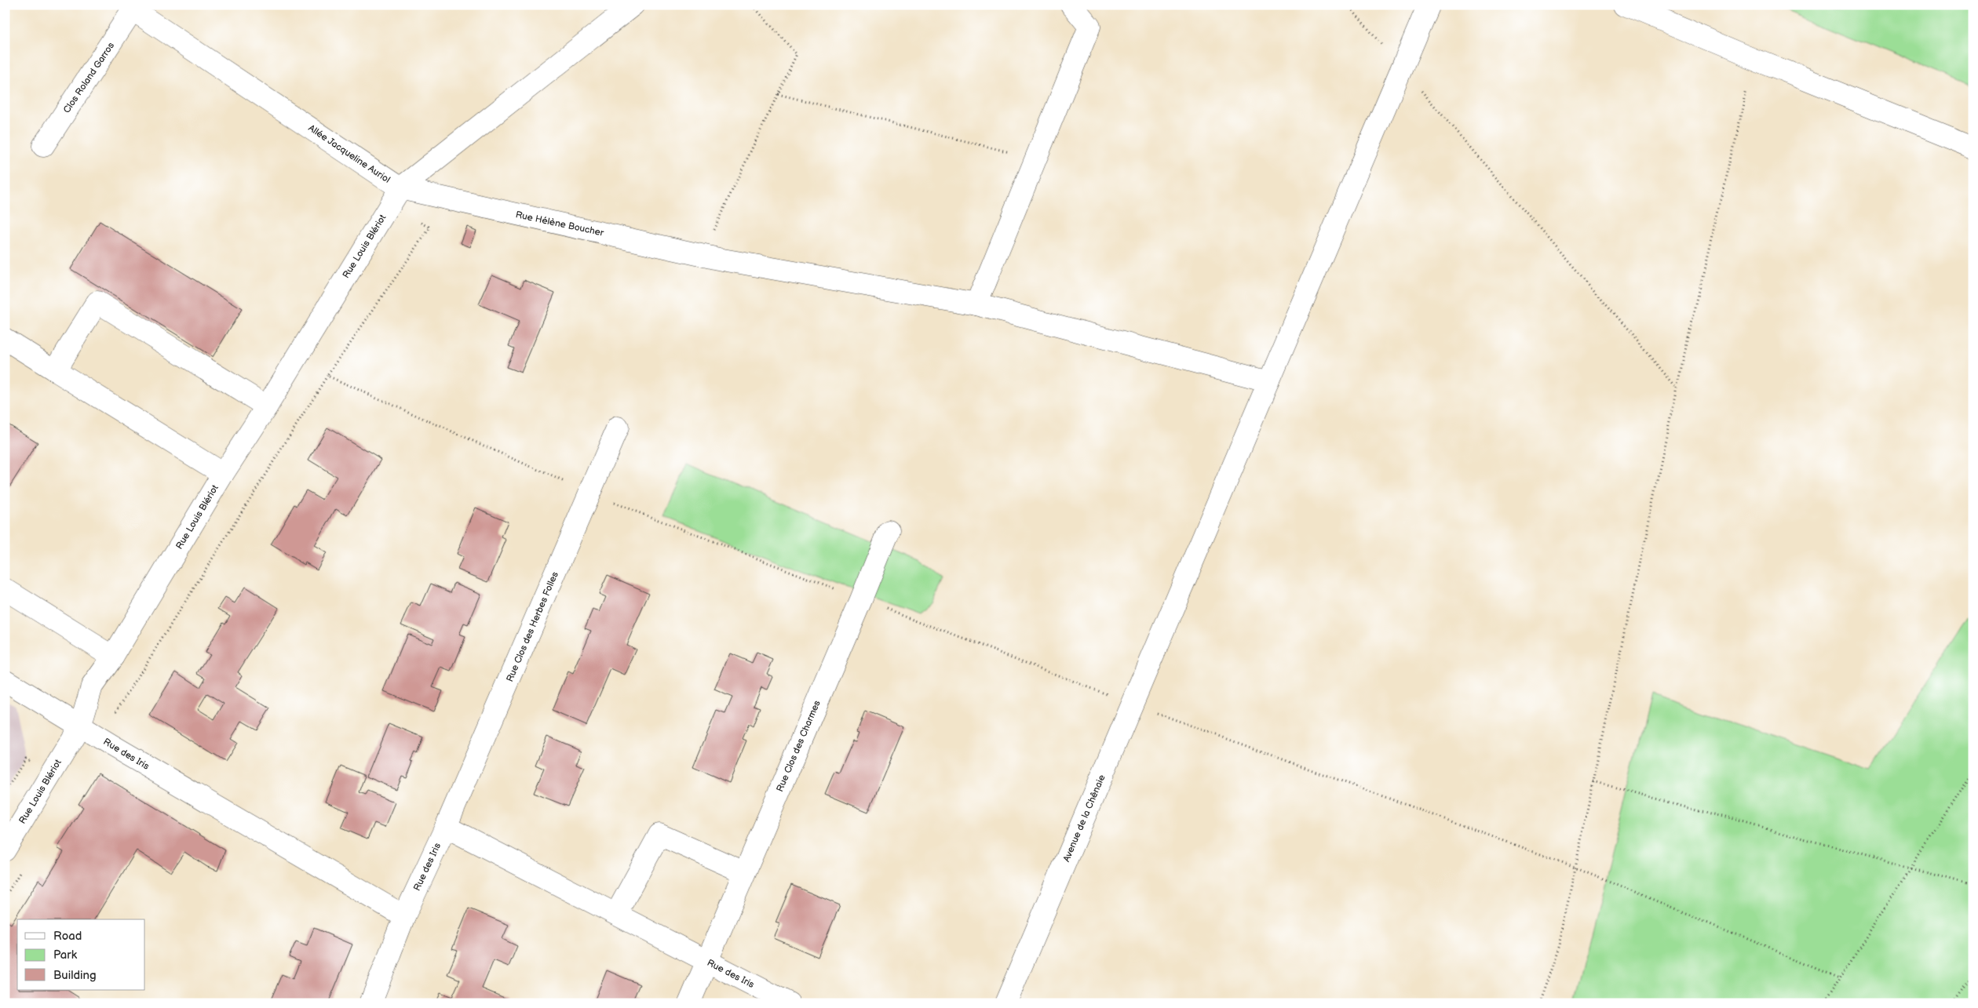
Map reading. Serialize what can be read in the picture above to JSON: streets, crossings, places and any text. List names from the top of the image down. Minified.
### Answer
{"streets":{"street":["Clos Roland Garros","Allée Jacqueline Auriol","Rue Hélène Boucher","Rue Louis Blériot","Rue Clos des Herbes Folles","Rue Clos des Charmes","Rue des Iris","Avenue de la Chênaie"]},"crossings":[["Clos Roland Garros","Allée Jacqueline Auriol"],["Allée Jacqueline Auriol","Rue Hélène Boucher"],["Allée Jacqueline Auriol","Rue Louis Blériot"],["Rue Hélène Boucher","Rue Louis Blériot"],["Rue Hélène Boucher","Avenue de la Chênaie"],["Rue Louis Blériot","Rue des Iris"],["Rue Clos des Herbes Folles","Rue des Iris"],["Rue Clos des Charmes","Rue des Iris"]],"legend":["Road","Park","Building"]}
